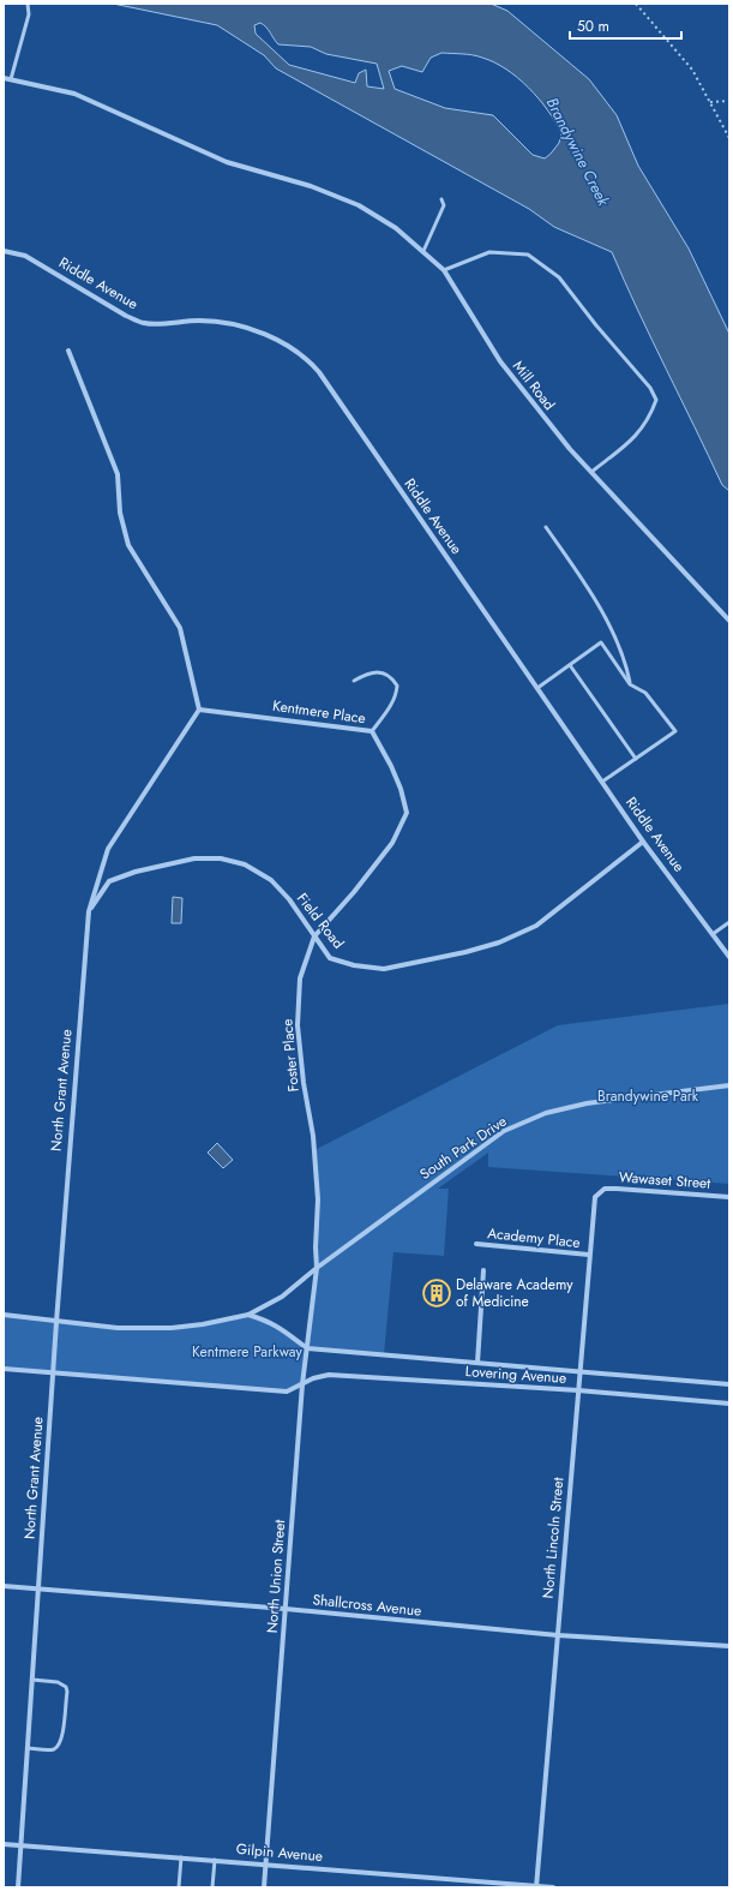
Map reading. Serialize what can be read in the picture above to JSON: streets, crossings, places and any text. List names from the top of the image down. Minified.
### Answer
{"streets":{"street":["Riddle Avenue","Mill Road","Kentmere Place","Field Road","Foster Place","North Grant Avenue","South Park Drive","Wawaset Street","Academy Place","Lovering Avenue","North Lincoln Street","North Union Street","Shallcross Avenue","Gilpin Avenue"]},"crossings":[["Riddle Avenue","Field Road"],["Kentmere Place","Foster Place"],["Kentmere Place","North Grant Avenue"],["Field Road","Foster Place"],["Field Road","North Grant Avenue"],["Foster Place","South Park Drive"],["Foster Place","North Union Street"],["North Grant Avenue","Shallcross Avenue"],["North Grant Avenue","Gilpin Avenue"],["South Park Drive","North Union Street"],["Wawaset Street","North Lincoln Street"],["Academy Place","North Lincoln Street"],["Lovering Avenue","North Lincoln Street"],["Lovering Avenue","North Union Street"],["North Lincoln Street","Shallcross Avenue"],["North Lincoln Street","Gilpin Avenue"],["North Union Street","Shallcross Avenue"],["North Union Street","Gilpin Avenue"]],"water":["Brandywine Creek"],"parks":["Brandywine Park","Kentmere Parkway"],"places":{"building":["Delaware Academy of Medicine"]},"scale_bar":"50 m"}
